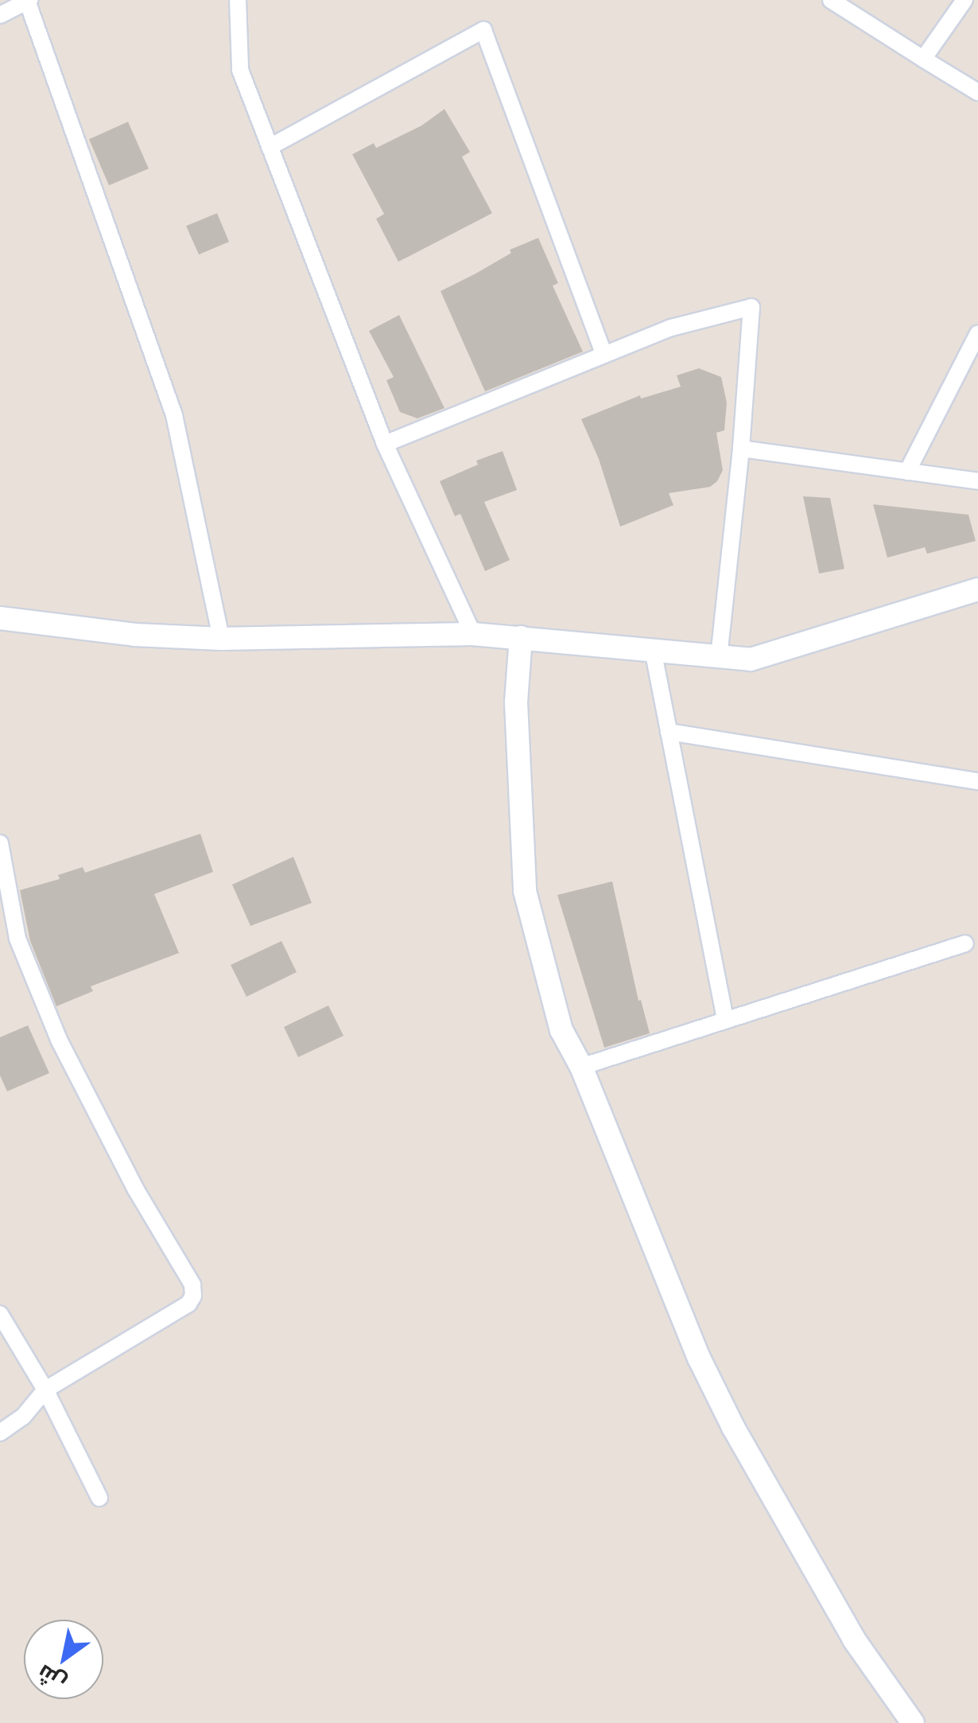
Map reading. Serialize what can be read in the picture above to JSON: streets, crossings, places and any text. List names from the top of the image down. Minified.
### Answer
{"north":"bottom left"}
